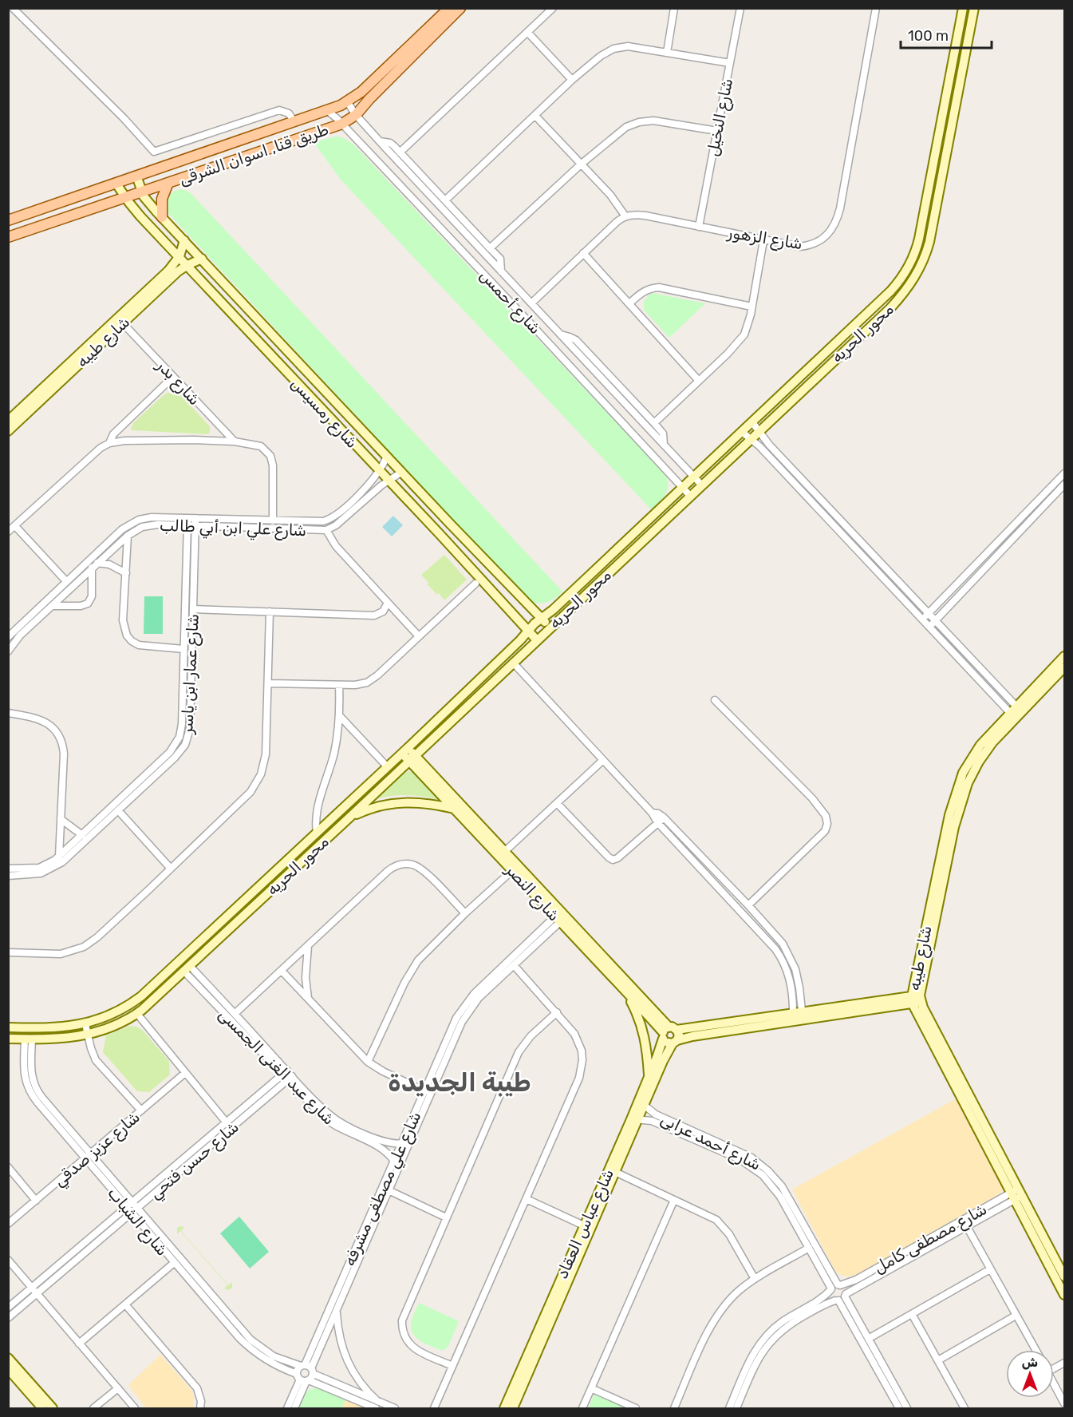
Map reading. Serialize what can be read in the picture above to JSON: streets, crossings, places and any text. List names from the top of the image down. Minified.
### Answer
{"streets":{"main road":["طريق قنا, اسوان الشرقى","محور الحريه","شارع طيبه","شارع رمسيس","شارع النصر","شارع عباس العقاد"],"street":["شارع النخيل","شارع الزهور","شارع أحمس","شارع بدر","شارع علي ابن أبي طالب","شارع عمار ابن ياسر","شارع عبد الغنى الجمسى","شارع أحمد عرابى","شارع عزيز صدقي","شارع حسن فتحي","شارع علي مصطفى مشرفه","شارع الشباب","شارع مصطفى كامل"]},"crossings":[["شارع النخيل","شارع الزهور"],["طريق قنا, اسوان الشرقى","شارع أحمس"],["طريق قنا, اسوان الشرقى","شارع رمسيس"],["شارع أحمس","محور الحريه"],["محور الحريه","شارع رمسيس"],["محور الحريه","شارع النصر"],["محور الحريه","شارع عبد الغنى الجمسى"],["محور الحريه","شارع الشباب"],["شارع طيبه","شارع بدر"],["شارع طيبه","شارع رمسيس"],["شارع طيبه","شارع مصطفى كامل"],["شارع رمسيس","شارع علي ابن أبي طالب"],["شارع علي ابن أبي طالب","شارع عمار ابن ياسر"],["شارع النصر","شارع علي مصطفى مشرفه"],["شارع النصر","شارع عباس العقاد"],["شارع عبد الغنى الجمسى","شارع حسن فتحي"],["شارع عبد الغنى الجمسى","شارع علي مصطفى مشرفه"],["شارع أحمد عرابى","شارع عباس العقاد"],["شارع أحمد عرابى","شارع مصطفى كامل"],["شارع عزيز صدقي","شارع الشباب"],["شارع حسن فتحي","شارع الشباب"],["شارع علي مصطفى مشرفه","شارع الشباب"]],"districts":["طيبة الجديدة"],"scale_bar":"100 m","north":"top"}
